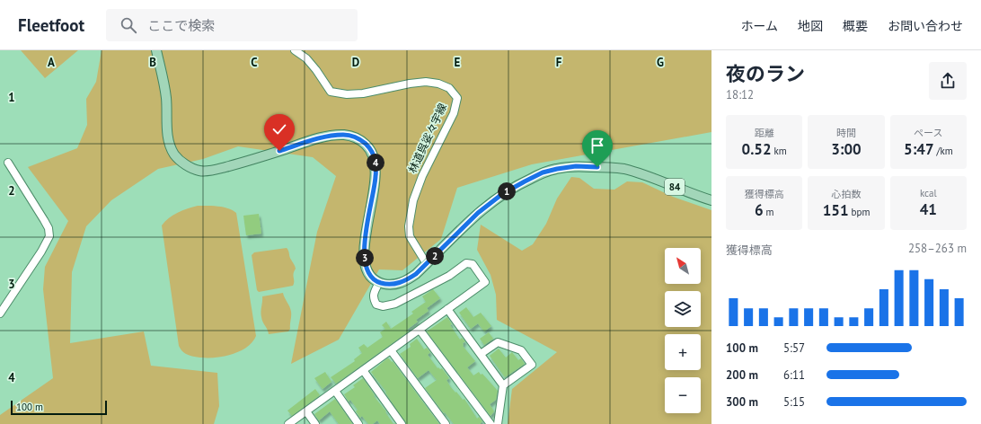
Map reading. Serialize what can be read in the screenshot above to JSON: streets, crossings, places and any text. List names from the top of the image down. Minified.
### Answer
{"streets":{"main road":["84"],"street":["林道呉娑々宇線"]},"crossings":[["林道呉娑々宇線","84"]],"scale_bar":"100 m","north":"top left","page":{"header":"Fleetfoot","search":"ここで検索","nav":["ホーム","地図","概要","お問い合わせ"],"heading":["夜のラン","18:12"],"stats":[["距離","0.52 km"],["時間","3:00"],["ペース","5:47 /km"],["獲得標高","6 m"],["心拍数","151 bpm"],["kcal","41"]],"pins":["4","1","2","3"],"chart":["獲得標高","258–263 m"],"map_buttons":["+","−"],"list":[{"name":"100 m","note":"5:57"},{"name":"200 m","note":"6:11"},{"name":"300 m","note":"5:15"}],"scale":"100 m"},"grid":{"columns":["A","B","C","D","E","F","G"],"rows":["1","2","3","4"]}}
